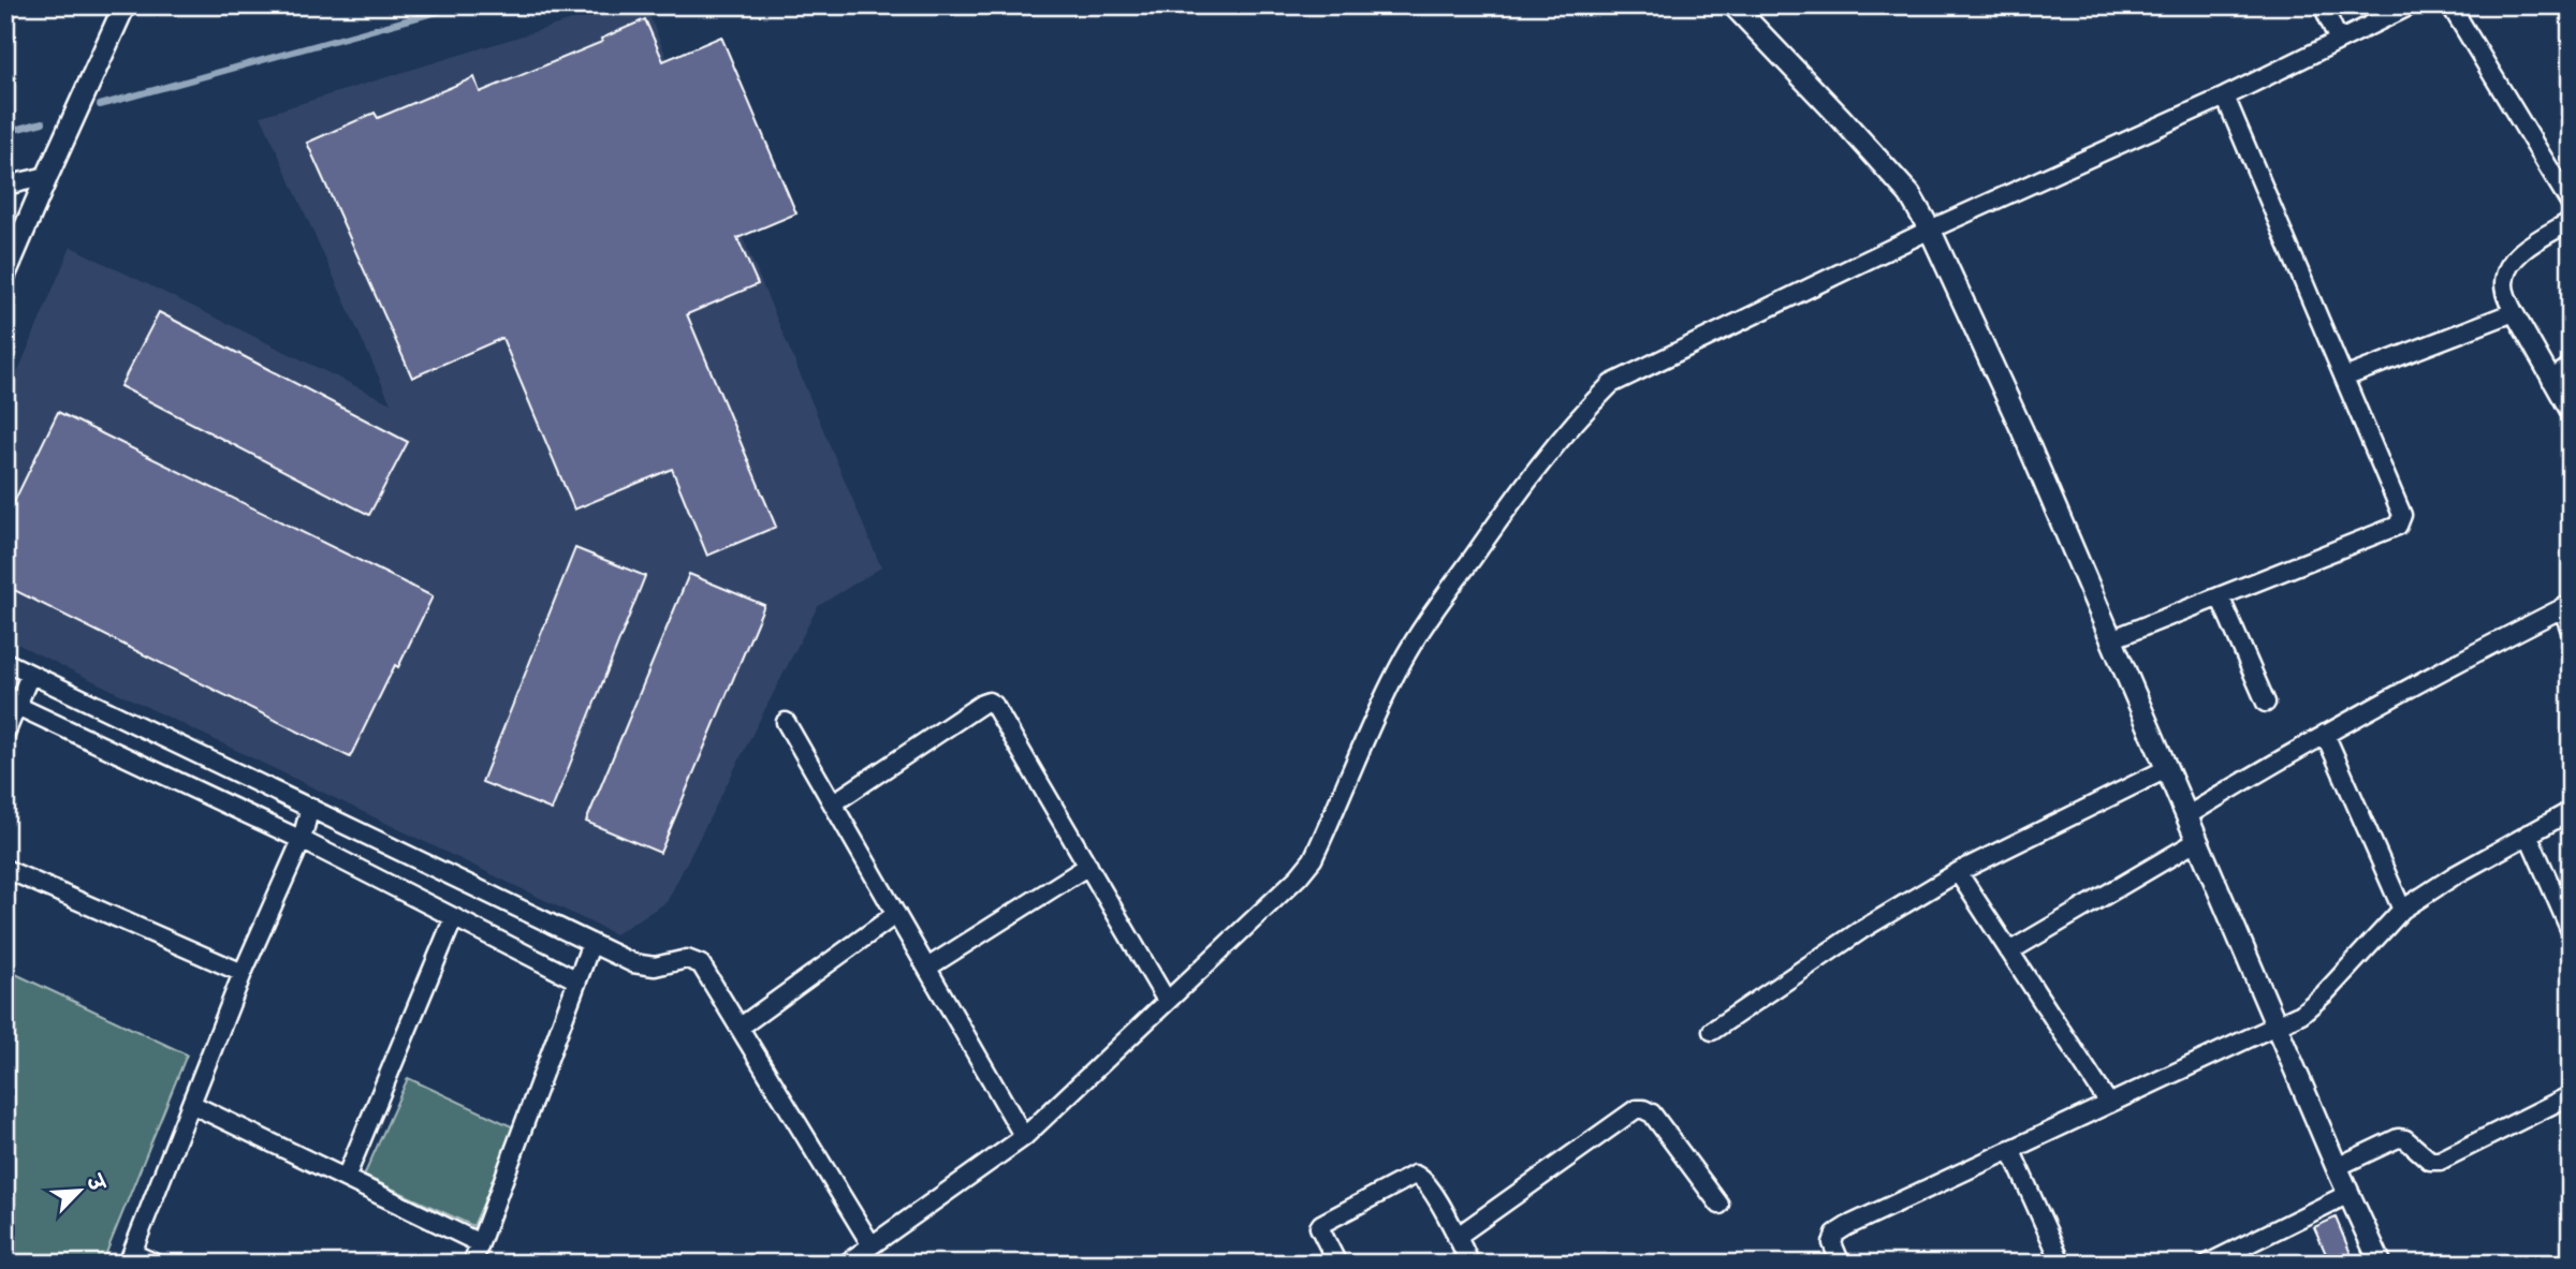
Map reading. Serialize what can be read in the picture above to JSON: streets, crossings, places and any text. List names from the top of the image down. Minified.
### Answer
{"north":"top right"}
